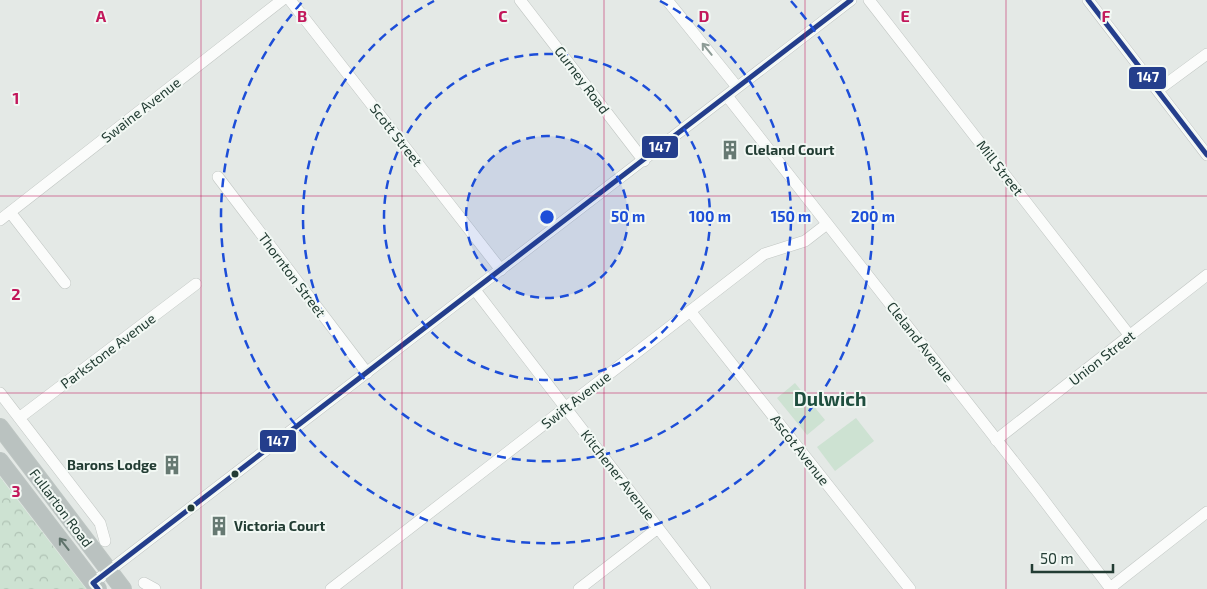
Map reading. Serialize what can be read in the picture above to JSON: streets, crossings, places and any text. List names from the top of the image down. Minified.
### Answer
{"streets":{"highway":["Fullarton Road"],"street":["Gurney Road","Swaine Avenue","Scott Street","Mill Street","Thornton Street","Cleland Avenue","Parkstone Avenue","Union Street","Swift Avenue","Ascot Avenue","Kitchener Avenue"]},"crossings":[["Mill Street","Union Street"],["Cleland Avenue","Union Street"],["Cleland Avenue","Swift Avenue"],["Parkstone Avenue","Fullarton Road"],["Swift Avenue","Ascot Avenue"],["Swift Avenue","Kitchener Avenue"]],"districts":["Dulwich"],"places":{"building":["Cleland Court","Barons Lodge","Victoria Court"]},"lines":["transit line 147"],"scale_bar":"50 m","grid":{"columns":["A","B","C","D","E","F"],"rows":["1","2","3"]},"rings":["50 m","100 m","150 m","200 m"]}
